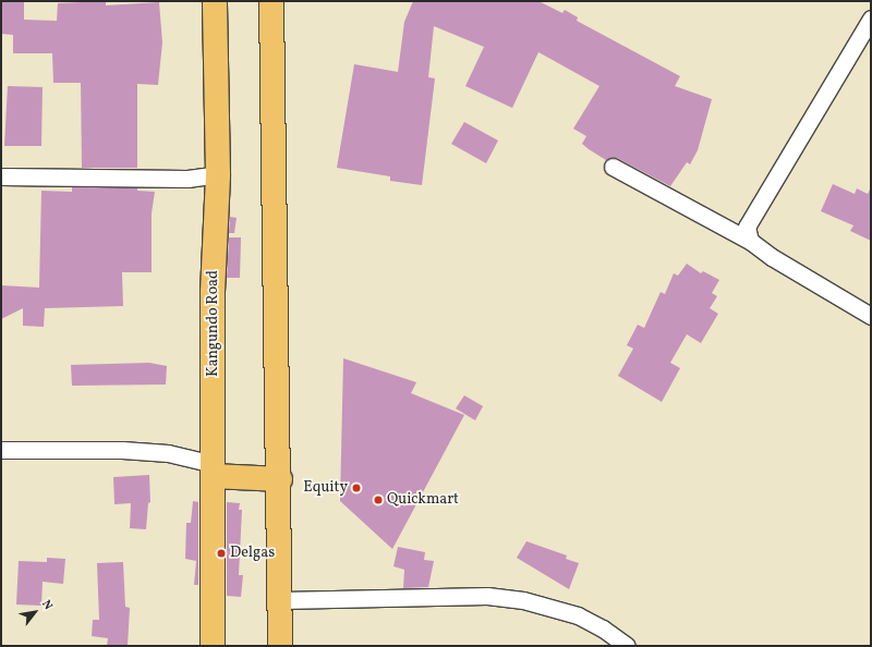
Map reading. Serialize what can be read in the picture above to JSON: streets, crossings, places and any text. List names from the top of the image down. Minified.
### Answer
{"streets":{"highway":["Kangundo Road"]},"places":["Equity","Quickmart","Delgas"],"north":"top right"}
